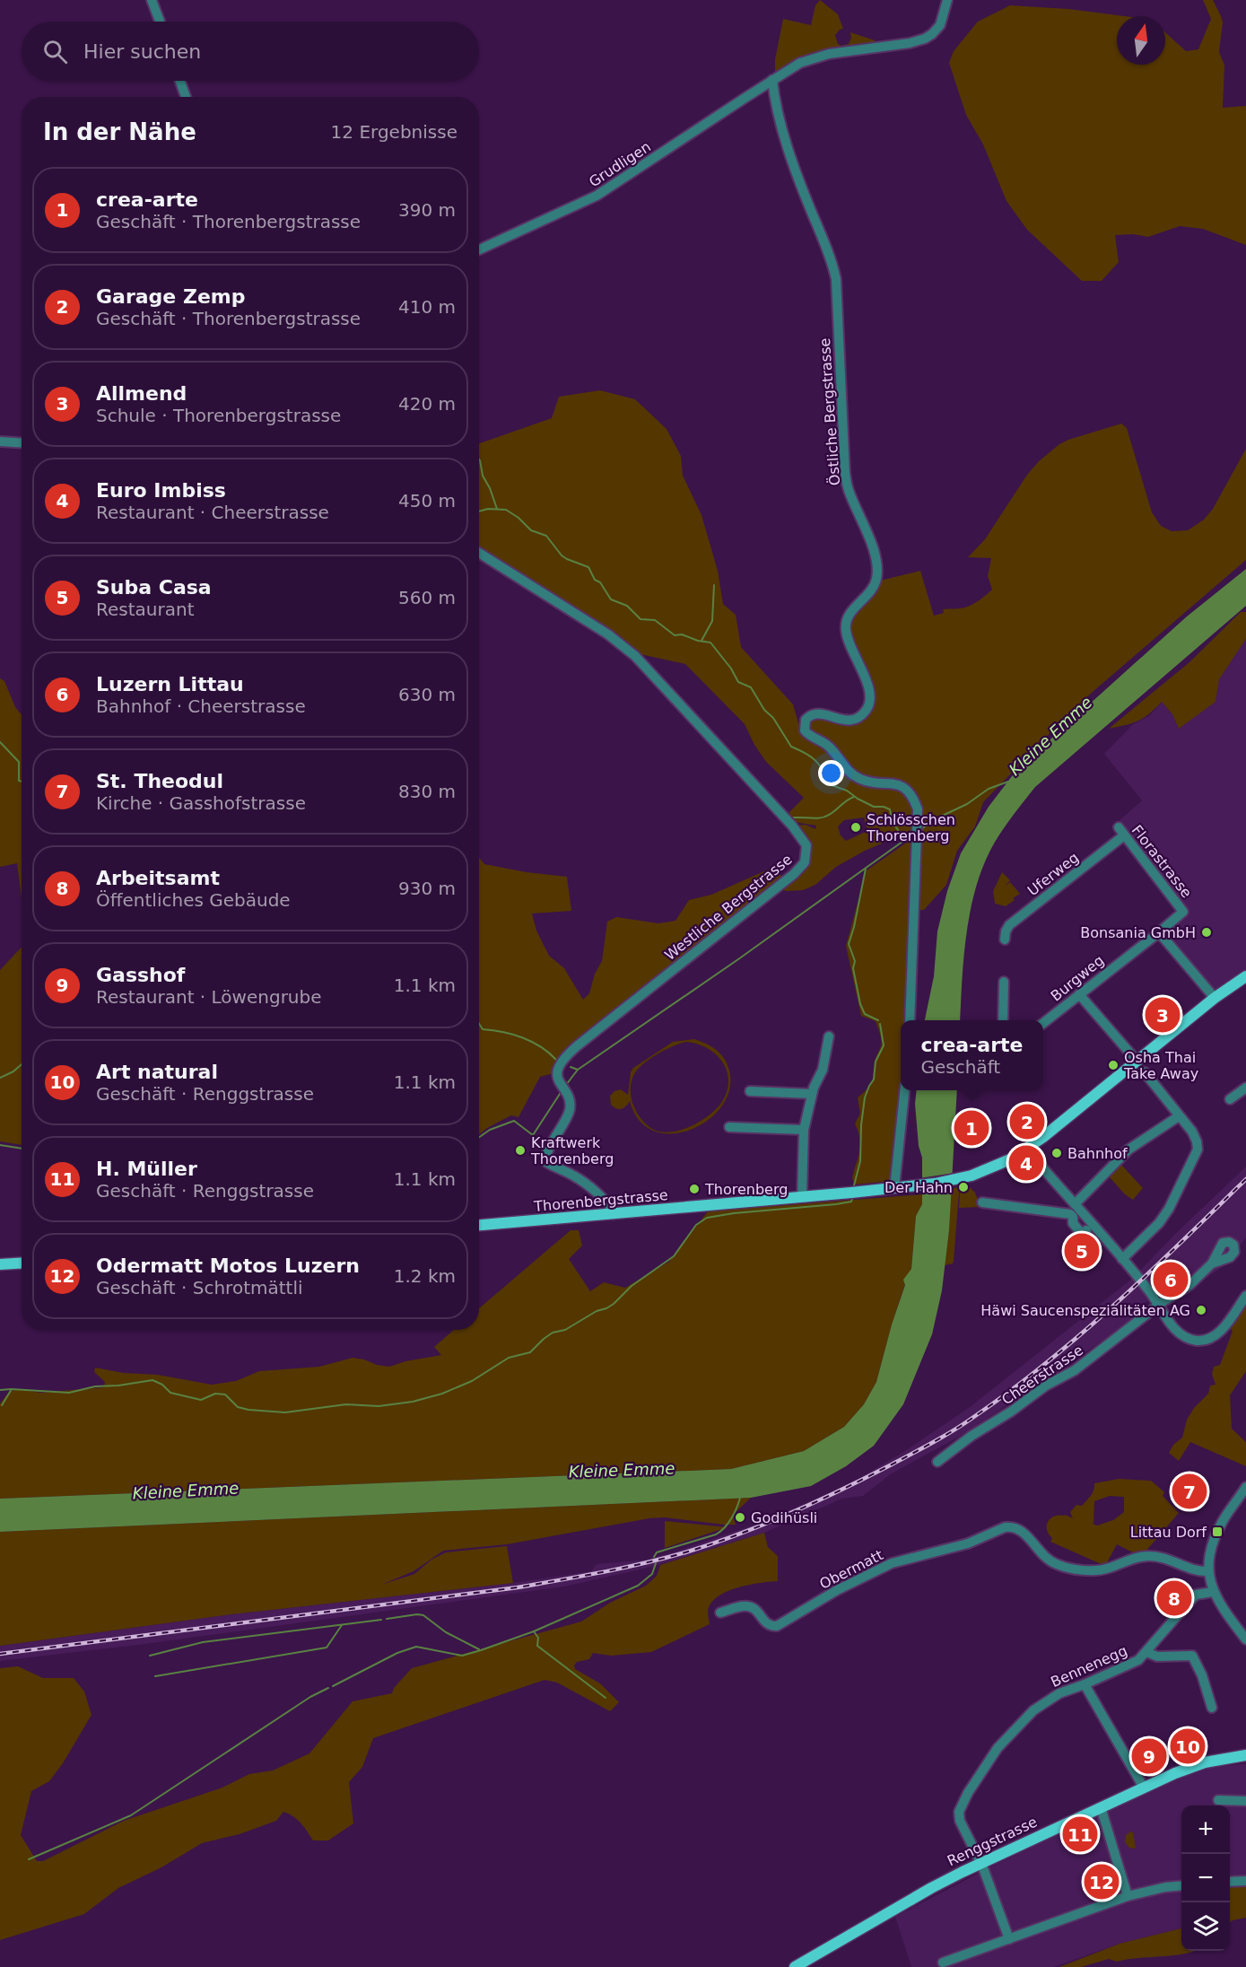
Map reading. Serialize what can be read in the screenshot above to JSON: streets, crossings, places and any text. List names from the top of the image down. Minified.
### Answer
{"streets":{"main road":["Thorenbergstrasse","Renggstrasse"],"street":["Grudligen","Östliche Bergstrasse","Florastrasse","Uferweg","Westliche Bergstrasse","Burgweg","Cheerstrasse","Obermatt","Bennenegg"]},"crossings":[["Grudligen","Östliche Bergstrasse"],["Florastrasse","Uferweg"],["Florastrasse","Burgweg"],["Westliche Bergstrasse","Thorenbergstrasse"],["Bennenegg","Renggstrasse"]],"water":["Kleine Emme"],"places":{"other":["Schlösschen Thorenberg","Bonsania GmbH","Osha Thai Take Away","Kraftwerk Thorenberg","Bahnhof","Der Hahn","Thorenberg","Häwi Saucenspezialitäten AG","Godihüsli"],"transit":["Littau Dorf"]},"north":"top","page":{"search":"Hier suchen","heading":["In der Nähe","12 Ergebnisse"],"list":[{"mark":"1","name":"crea-arte","note":"Geschäft · Thorenbergstrasse","value":"390 m"},{"mark":"2","name":"Garage Zemp","note":"Geschäft · Thorenbergstrasse","value":"410 m"},{"mark":"3","name":"Allmend","note":"Schule · Thorenbergstrasse","value":"420 m"},{"mark":"4","name":"Euro Imbiss","note":"Restaurant · Cheerstrasse","value":"450 m"},{"mark":"5","name":"Suba Casa","note":"Restaurant","value":"560 m"},{"mark":"6","name":"Luzern Littau","note":"Bahnhof · Cheerstrasse","value":"630 m"},{"mark":"7","name":"St. Theodul","note":"Kirche · Gasshofstrasse","value":"830 m"},{"mark":"8","name":"Arbeitsamt","note":"Öffentliches Gebäude","value":"930 m"},{"mark":"9","name":"Gasshof","note":"Restaurant · Löwengrube","value":"1.1 km"},{"mark":"10","name":"Art natural","note":"Geschäft · Renggstrasse","value":"1.1 km"},{"mark":"11","name":"H. Müller","note":"Geschäft · Renggstrasse","value":"1.1 km"},{"mark":"12","name":"Odermatt Motos Luzern","note":"Geschäft · Schrotmättli","value":"1.2 km"}],"pins":["3","2","1","4","5","6","7","8","10","9","11","12"],"popup":["crea-arte","Geschäft"],"map_buttons":["+","−"]}}
